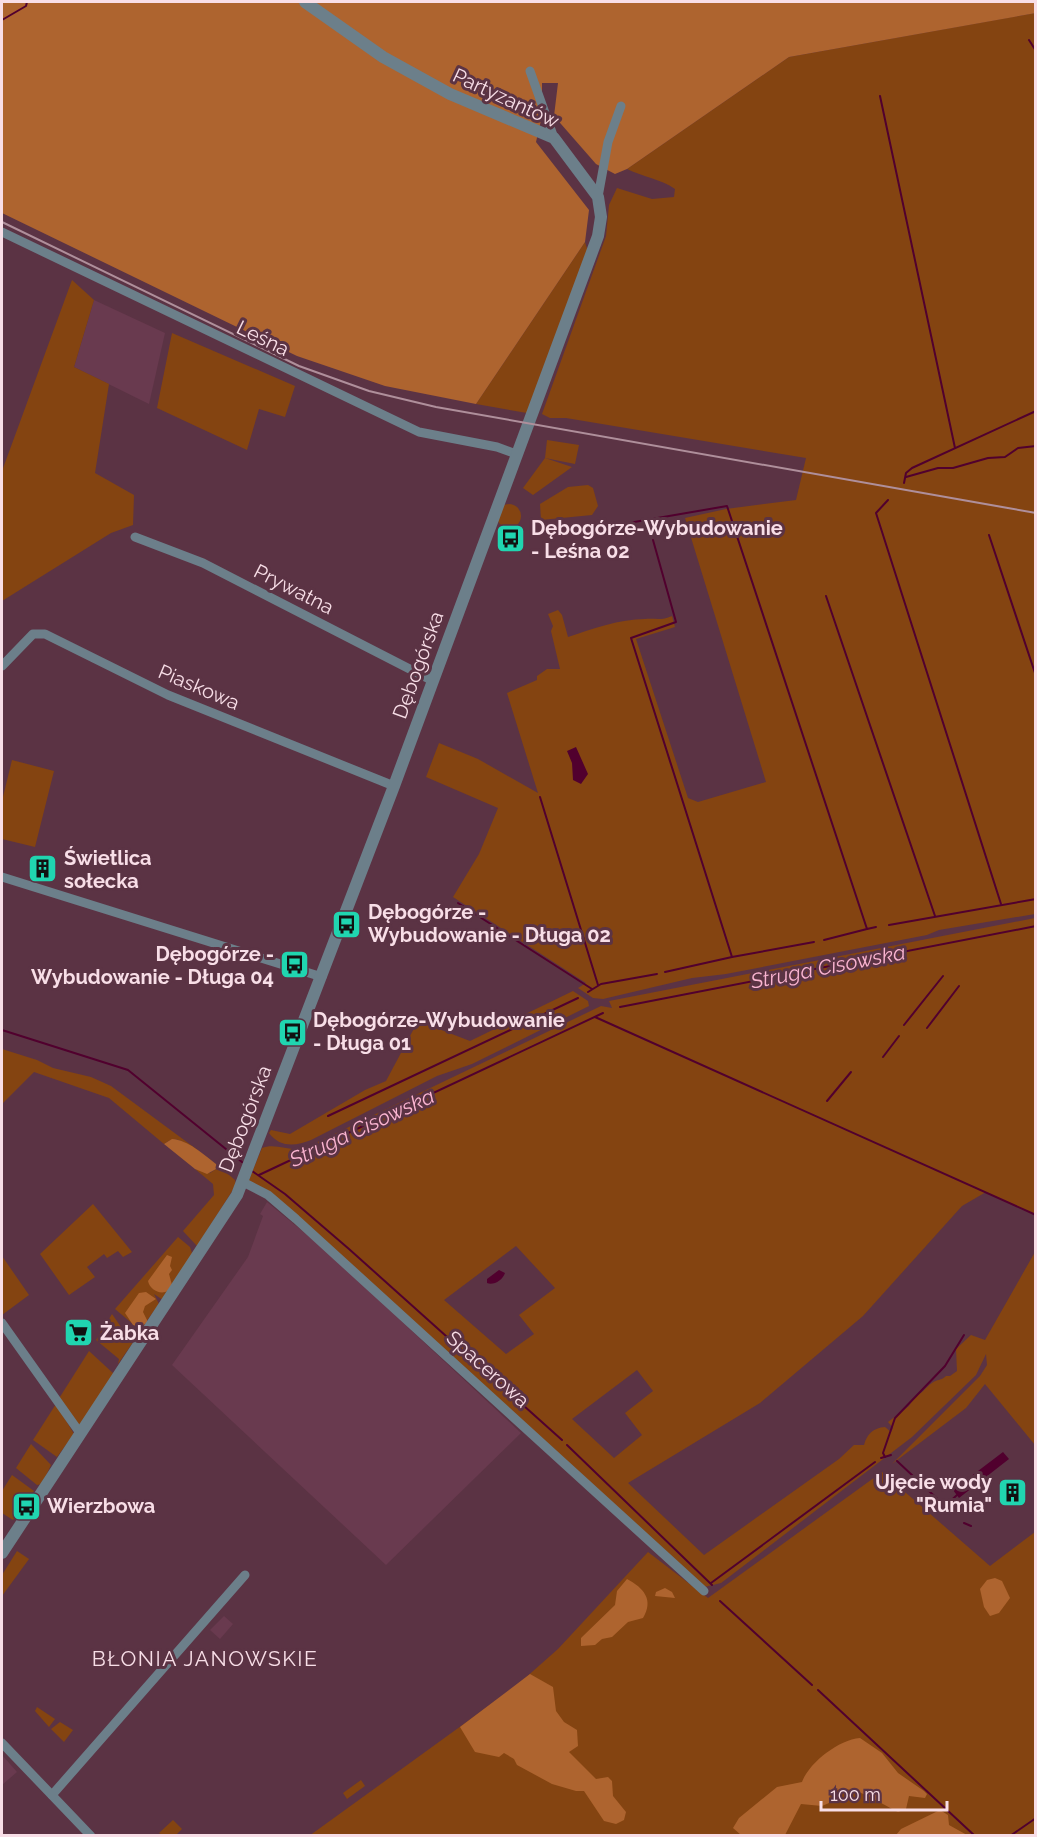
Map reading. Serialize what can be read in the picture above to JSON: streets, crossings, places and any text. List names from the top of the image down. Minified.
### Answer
{"streets":{"street":["Partyzantów","Leśna","Prywatna","Dębogórska","Piaskowa","Spacerowa"]},"crossings":[["Leśna","Dębogórska"],["Prywatna","Dębogórska"],["Dębogórska","Piaskowa"],["Dębogórska","Spacerowa"]],"districts":["BŁONIA JANOWSKIE"],"water":["Struga Cisowska"],"places":{"bus stop":["Dębogórze-Wybudowanie - Leśna 02","Dębogórze - Wybudowanie - Długa 02","Dębogórze - Wybudowanie - Długa 04","Dębogórze-Wybudowanie - Długa 01","Wierzbowa"],"building":["Świetlica sołecka","Ujęcie wody \"Rumia\""],"supermarket":["Żabka"]},"scale_bar":"100 m"}
